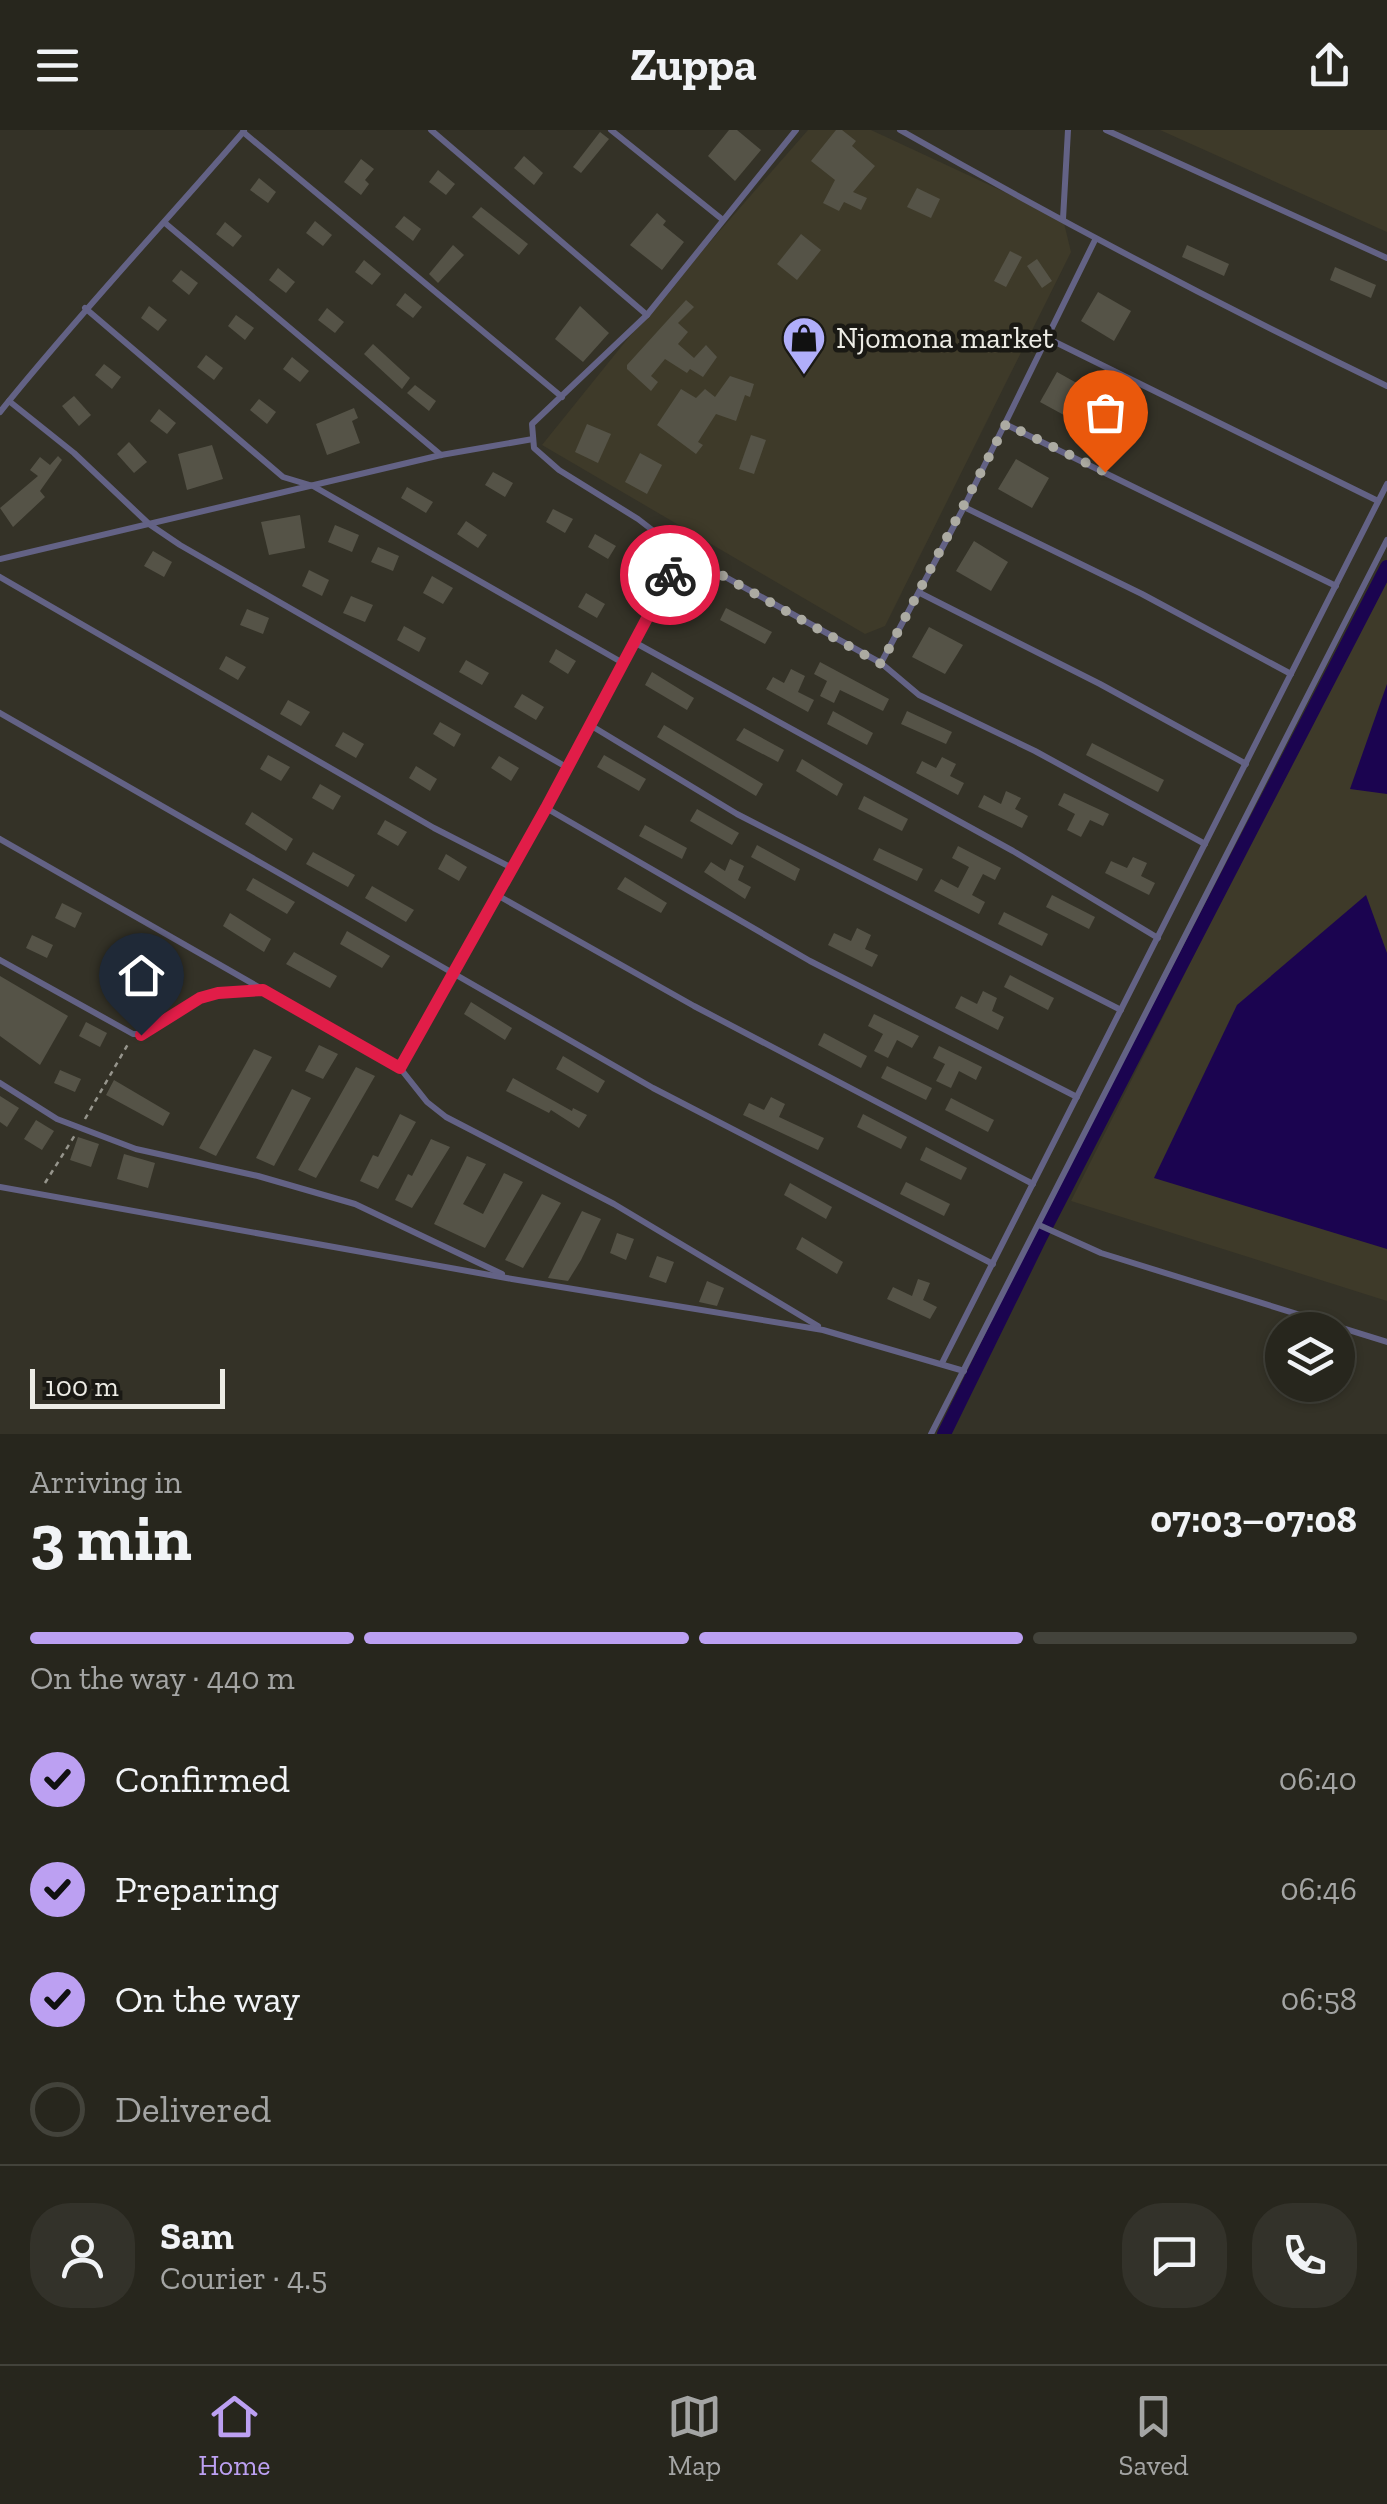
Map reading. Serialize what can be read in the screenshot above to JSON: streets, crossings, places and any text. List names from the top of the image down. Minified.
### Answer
{"places":{"shop":["Njomona market"]},"scale_bar":"100 m","page":{"header":"Zuppa","scale":"100 m","heading":["3 min","Arriving in","07:03–07:08"],"panel":["Sam","Courier · 4.5"],"bar":"On the way · 440 m","list":[["Confirmed","06:40"],["Preparing","06:46"],["On the way","06:58"],"Delivered"],"tabs":["Home","Map","Saved"]}}
